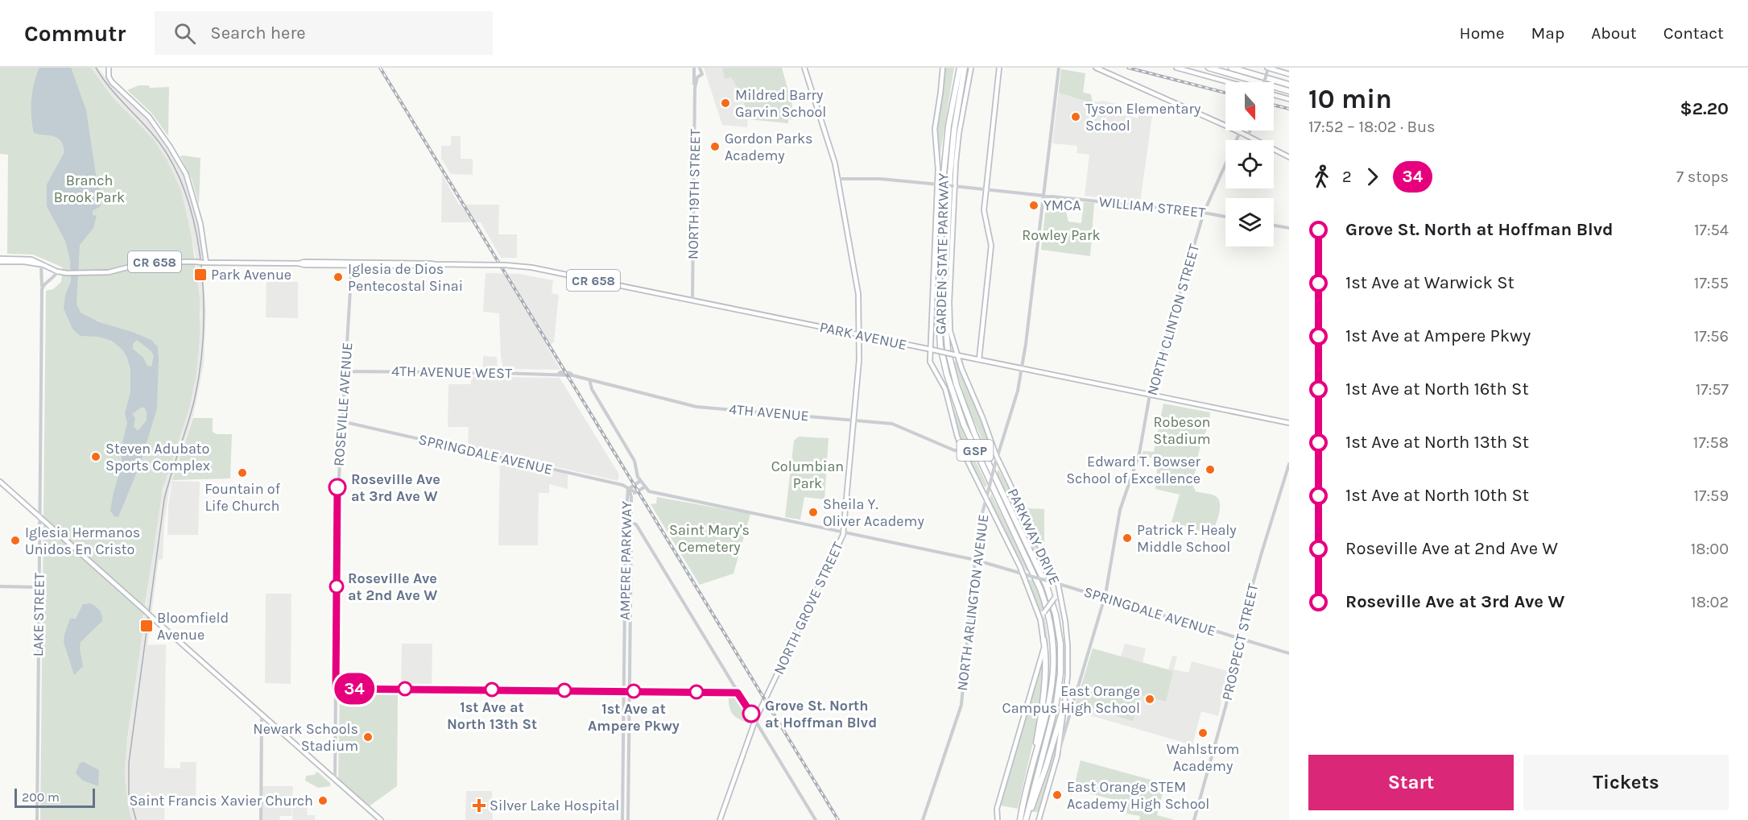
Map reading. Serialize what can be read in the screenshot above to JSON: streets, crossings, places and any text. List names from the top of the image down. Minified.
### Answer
{"streets":{"highway":["GARDEN STATE PARKWAY","GSP"],"main road":["CR 658","NORTH CLINTON STREET","PARK AVENUE","PARKWAY DRIVE","NORTH GROVE STREET"],"street":["NORTH 19TH STREET","WILLIAM STREET","4TH AVENUE WEST","ROSEVILLE AVENUE","4TH AVENUE","SPRINGDALE AVENUE","AMPERE PARKWAY","NORTH ARLINGTON AVENUE","LAKE STREET","PROSPECT STREET"]},"crossings":[["NORTH 19TH STREET","PARK AVENUE"],["WILLIAM STREET","NORTH CLINTON STREET"],["WILLIAM STREET","PARKWAY DRIVE"],["WILLIAM STREET","NORTH ARLINGTON AVENUE"],["WILLIAM STREET","NORTH GROVE STREET"],["NORTH CLINTON STREET","PARK AVENUE"],["NORTH CLINTON STREET","SPRINGDALE AVENUE"],["NORTH CLINTON STREET","PARKWAY DRIVE"],["PARK AVENUE","ROSEVILLE AVENUE"],["PARK AVENUE","PARKWAY DRIVE"],["PARK AVENUE","NORTH ARLINGTON AVENUE"],["PARK AVENUE","NORTH GROVE STREET"],["PARK AVENUE","LAKE STREET"],["4TH AVENUE WEST","ROSEVILLE AVENUE"],["4TH AVENUE WEST","4TH AVENUE"],["ROSEVILLE AVENUE","SPRINGDALE AVENUE"],["4TH AVENUE","PARKWAY DRIVE"],["4TH AVENUE","NORTH GROVE STREET"],["SPRINGDALE AVENUE","PARKWAY DRIVE"],["SPRINGDALE AVENUE","AMPERE PARKWAY"],["SPRINGDALE AVENUE","NORTH ARLINGTON AVENUE"],["SPRINGDALE AVENUE","NORTH GROVE STREET"],["SPRINGDALE AVENUE","PROSPECT STREET"],["PARKWAY DRIVE","NORTH ARLINGTON AVENUE"]],"parks":["Branch Brook Park","Rowley Park","Robeson Stadium","Columbian Park","Saint Mary's Cemetery"],"places":{"other":["Mildred Barry Garvin School","Tyson Elementary School","Gordon Parks Academy","YMCA","Iglesia de Dios Pentecostal Sinai","Steven Adubato Sports Complex","Edward T. Bowser School of Excellence","Fountain of Life Church","Roseville Ave at 3rd Ave W","Sheila Y. Oliver Academy","Patrick F. Healy Middle School","Iglesia Hermanos Unidos En Cristo","Roseville Ave at 2nd Ave W","1st Ave at North 13th St","1st Ave at Ampere Pkwy","East Orange Campus High School","Grove St. North at Hoffman Blvd","Wahlstrom Academy","Newark Schools Stadium","East Orange STEM Academy High School","Saint Francis Xavier Church"],"transit":["Park Avenue","Bloomfield Avenue"],"health":["Silver Lake Hospital"]},"lines":["bus line 34"],"scale_bar":"200 m","north":"bottom","page":{"header":"Commutr","search":"Search here","nav":["Home","Map","About","Contact"],"on_map":"34","heading":["10 min","17:52 – 18:02 · Bus","$2.20"],"legs":["2","34","7 stops"],"list":[{"name":"Grove St. North at Hoffman Blvd","value":"17:54"},{"name":"1st Ave at Warwick St","value":"17:55"},{"name":"1st Ave at Ampere Pkwy","value":"17:56"},{"name":"1st Ave at North 16th St","value":"17:57"},{"name":"1st Ave at North 13th St","value":"17:58"},{"name":"1st Ave at North 10th St","value":"17:59"},{"name":"Roseville Ave at 2nd Ave W","value":"18:00"},{"name":"Roseville Ave at 3rd Ave W","value":"18:02"}],"buttons":["Start","Tickets"],"scale":"200 m"}}
